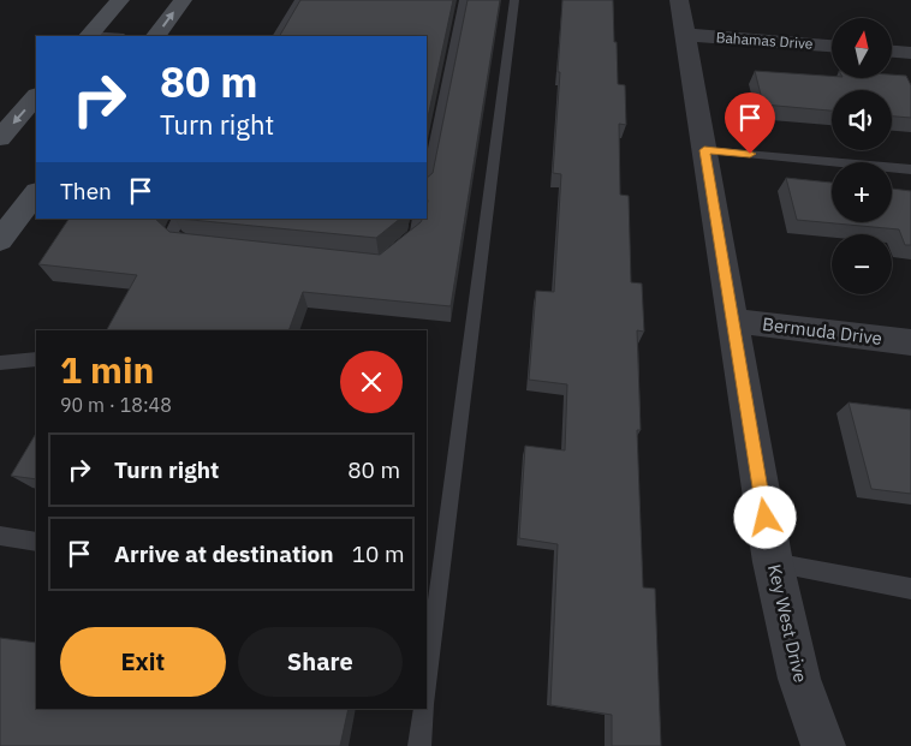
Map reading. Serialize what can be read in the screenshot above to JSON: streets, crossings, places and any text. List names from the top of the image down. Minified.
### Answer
{"streets":{"street":["Bahamas Drive","Bermuda Drive","Key West Drive"]},"crossings":[["Bahamas Drive","Key West Drive"],["Bermuda Drive","Key West Drive"]],"north":"top","page":{"map_buttons":["+","−"],"turn":["80 m","Turn right"],"then":"Then","heading":["1 min","90 m · 18:48"],"list":[{"name":"Turn right","value":"80 m"},{"name":"Arrive at destination","value":"10 m"}],"buttons":["Exit","Share"]}}
